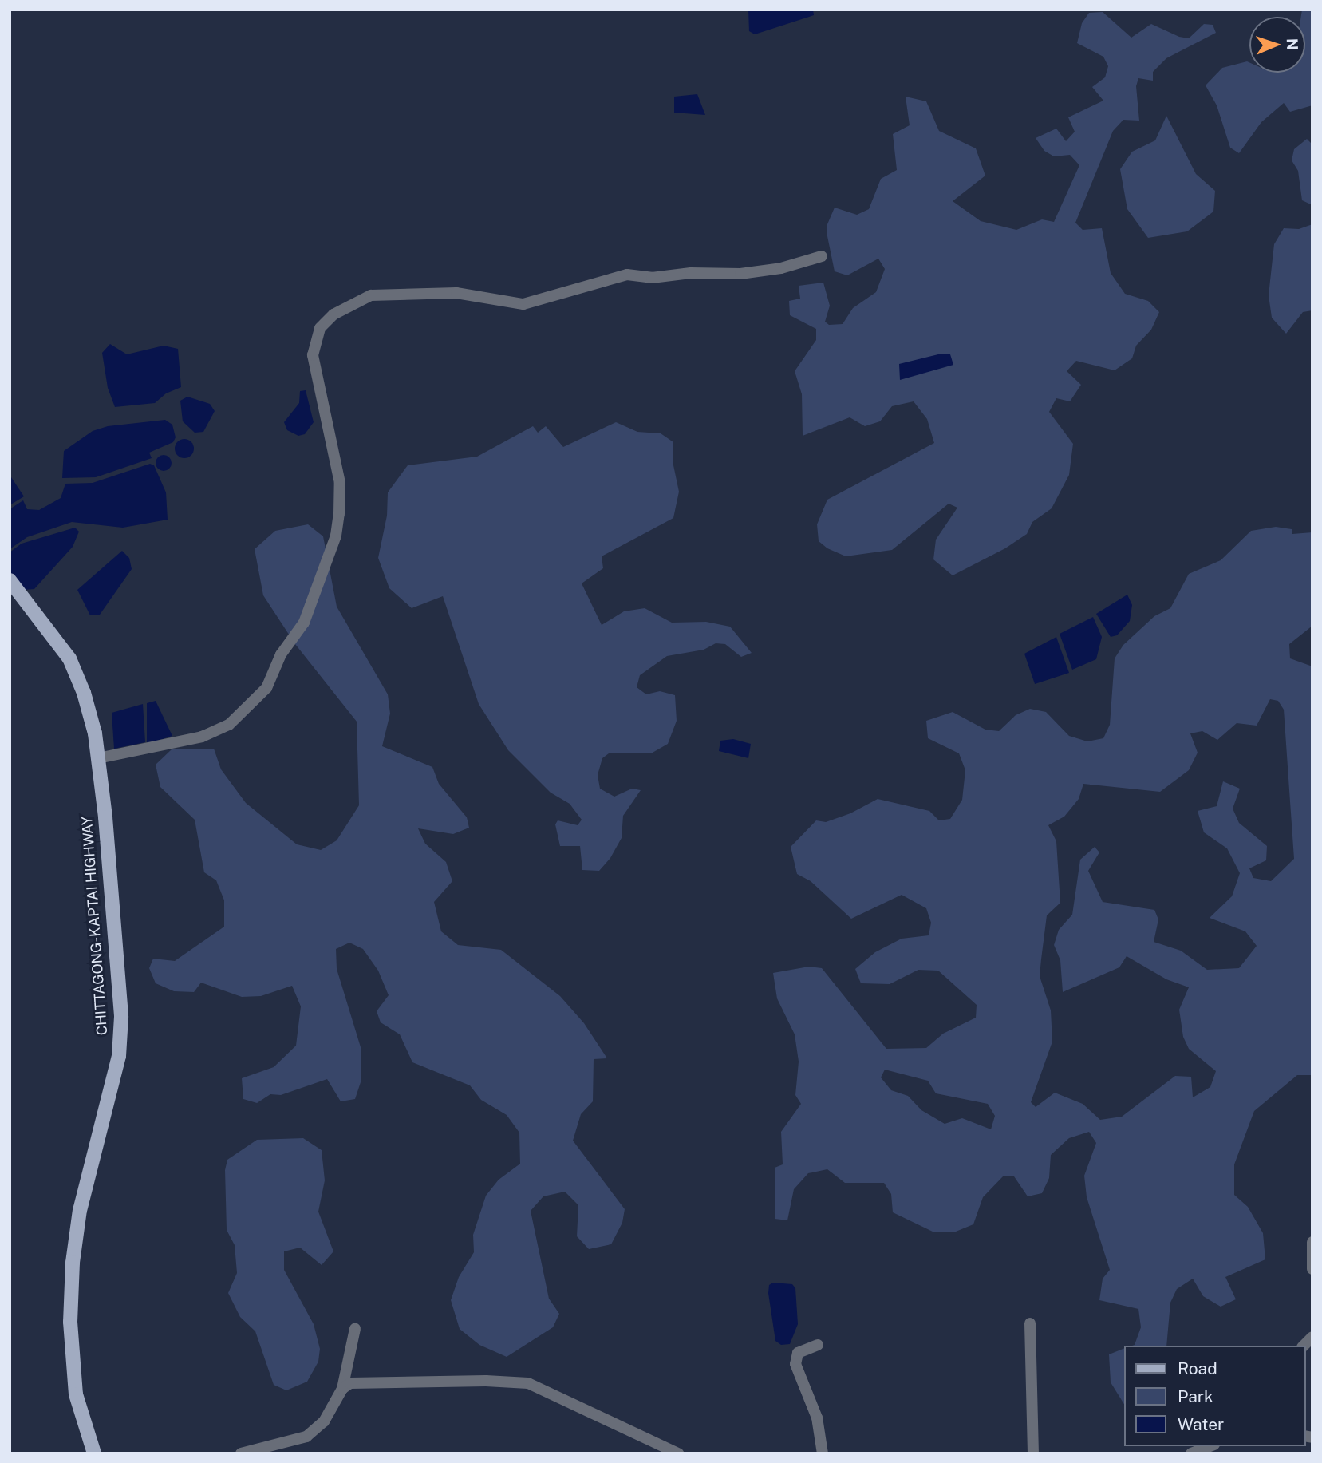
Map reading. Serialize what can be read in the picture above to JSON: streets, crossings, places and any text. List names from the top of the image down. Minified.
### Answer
{"streets":{"main road":["CHITTAGONG-KAPTAI HIGHWAY"]},"legend":["Road","Park","Water"],"north":"right"}
